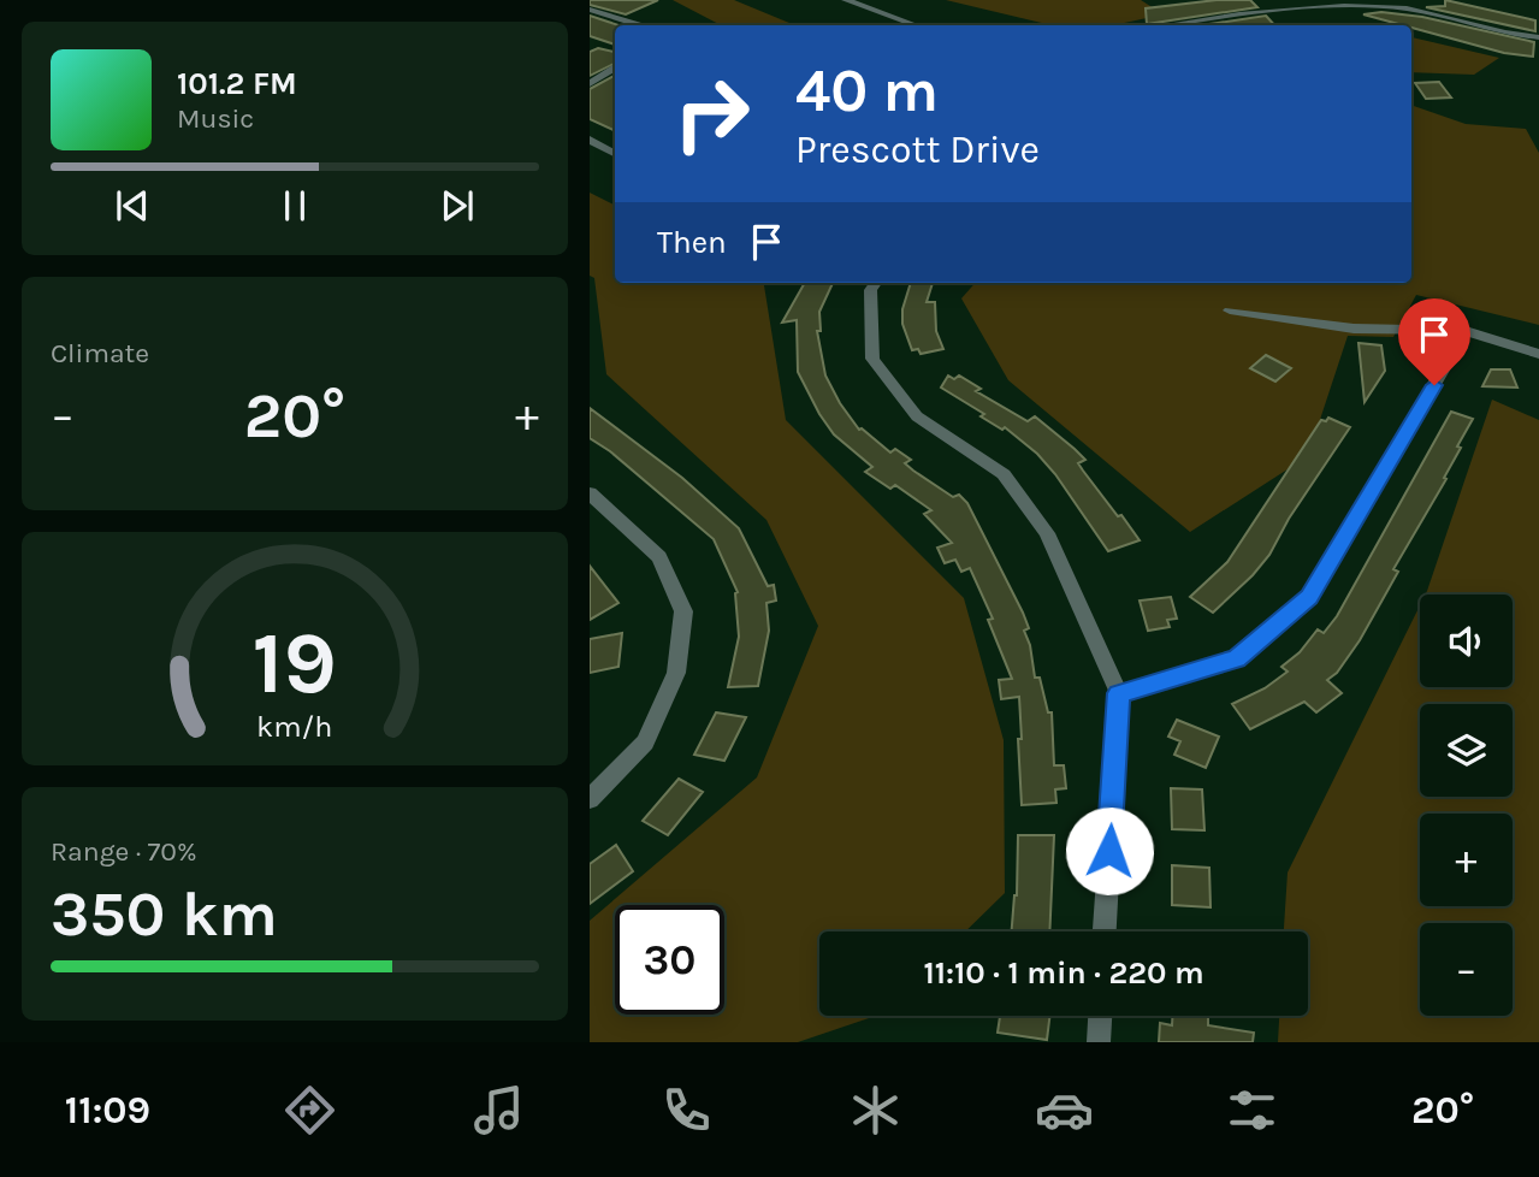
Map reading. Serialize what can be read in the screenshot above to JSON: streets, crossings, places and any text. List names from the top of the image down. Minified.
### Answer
{"page":{"turn":["40 m","Prescott Drive"],"song":["101.2 FM","Music"],"then":"Then","tile":["Climate",["Range · 70%","350 km"]],"heat":["−","20°","+"],"map_buttons":["+","−"],"limit":"30","trip":"11:10 · 1 min · 220 m","tabs":["11:09","20°"],"gauge":["19","km/h"]}}
